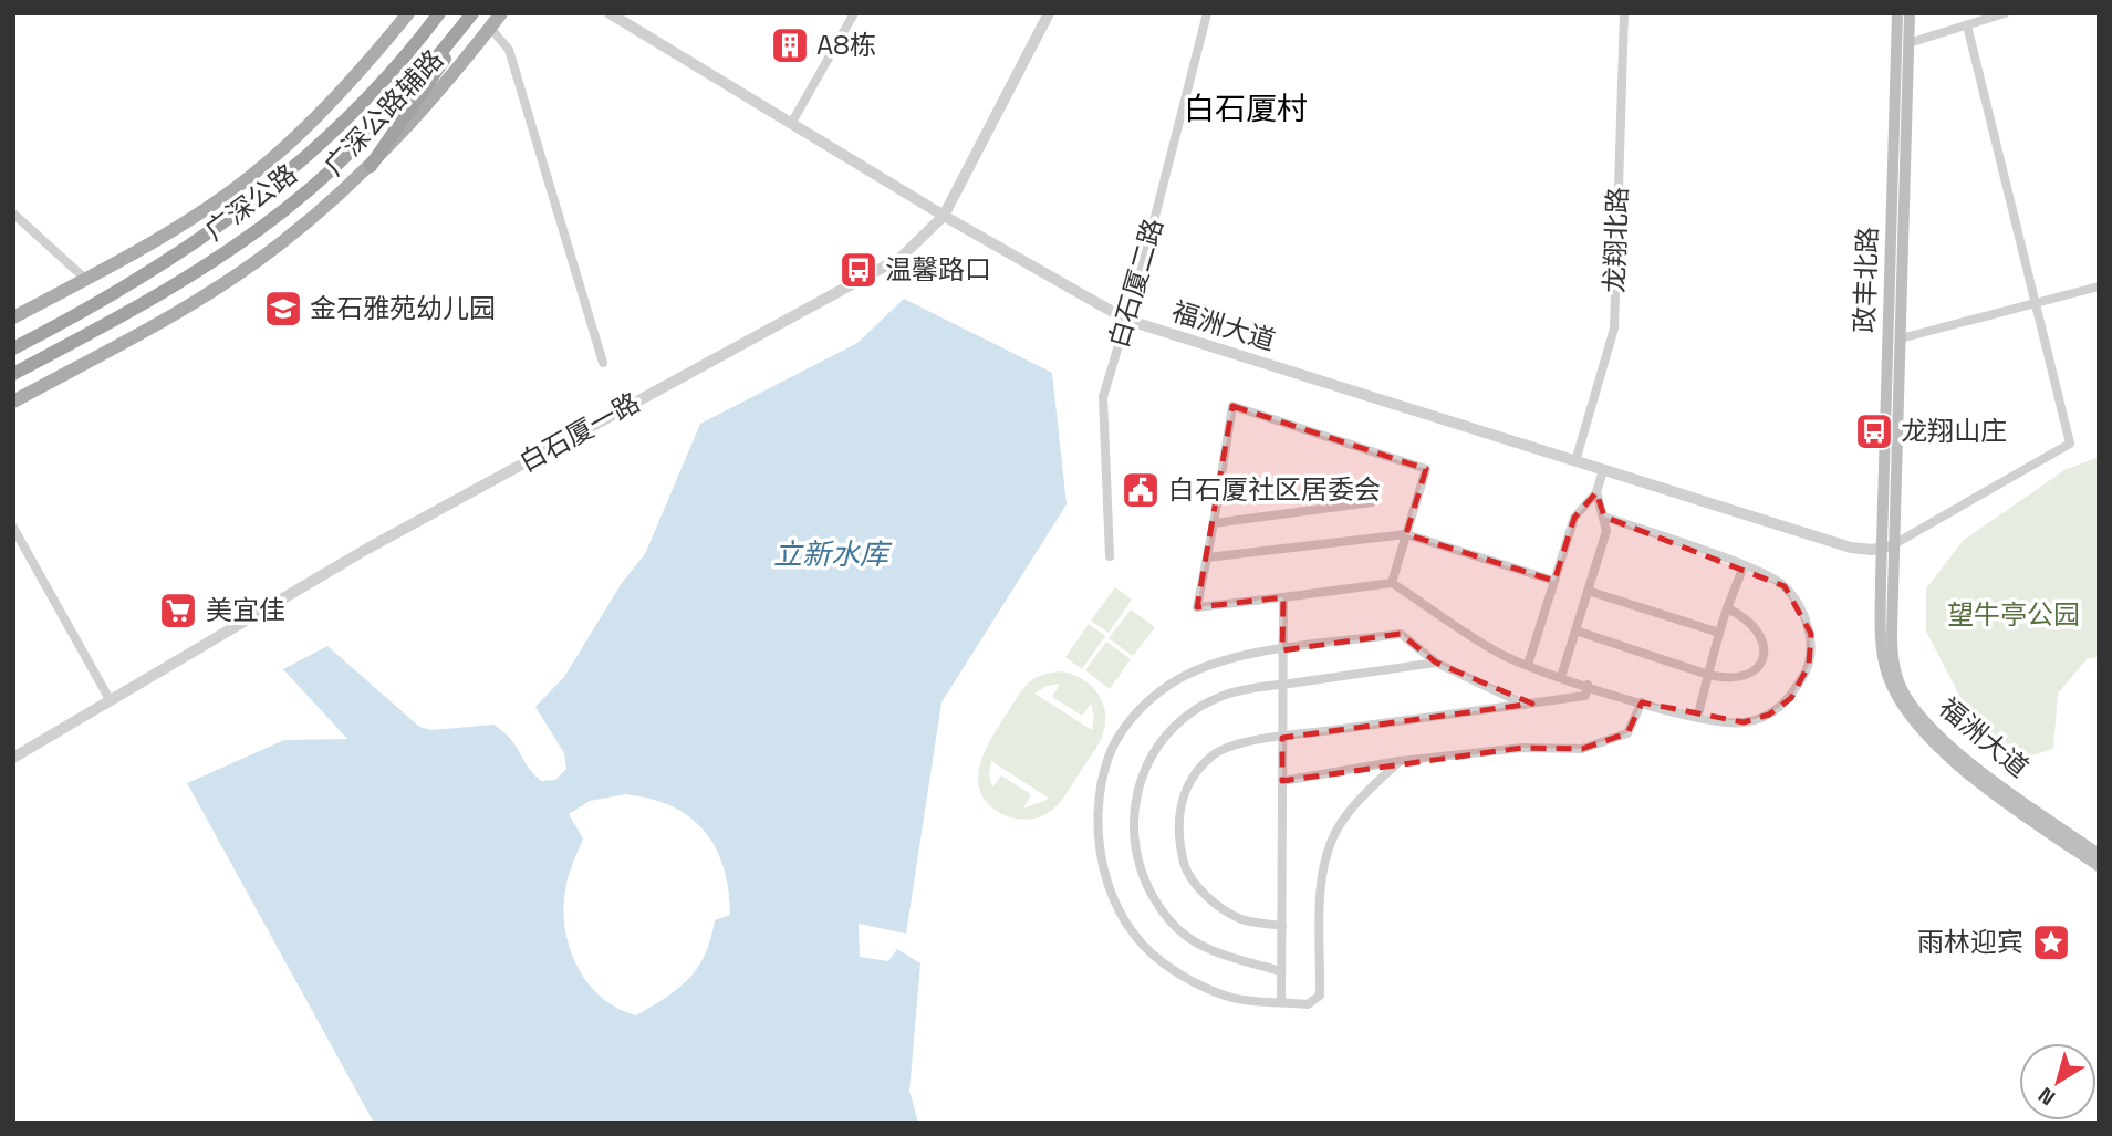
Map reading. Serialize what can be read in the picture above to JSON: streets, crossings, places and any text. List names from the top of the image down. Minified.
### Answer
{"streets":{"highway":["广深公路"],"main road":["广深公路辅路","政丰北路","福洲大道"],"street":["龙翔北路","白石厦二路","白石厦一路"]},"crossings":[["龙翔北路","福洲大道"],["政丰北路","福洲大道"],["白石厦二路","福洲大道"],["福洲大道","白石厦一路"]],"districts":["白石厦村"],"water":["立新水库"],"parks":["望牛亭公园"],"places":{"building":["A8栋"],"bus stop":["温馨路口","龙翔山庄"],"school or university":["金石雅苑幼儿园"],"public building":["白石厦社区居委会"],"supermarket":["美宜佳"],"place":["雨林迎宾"]},"north":"bottom left"}
